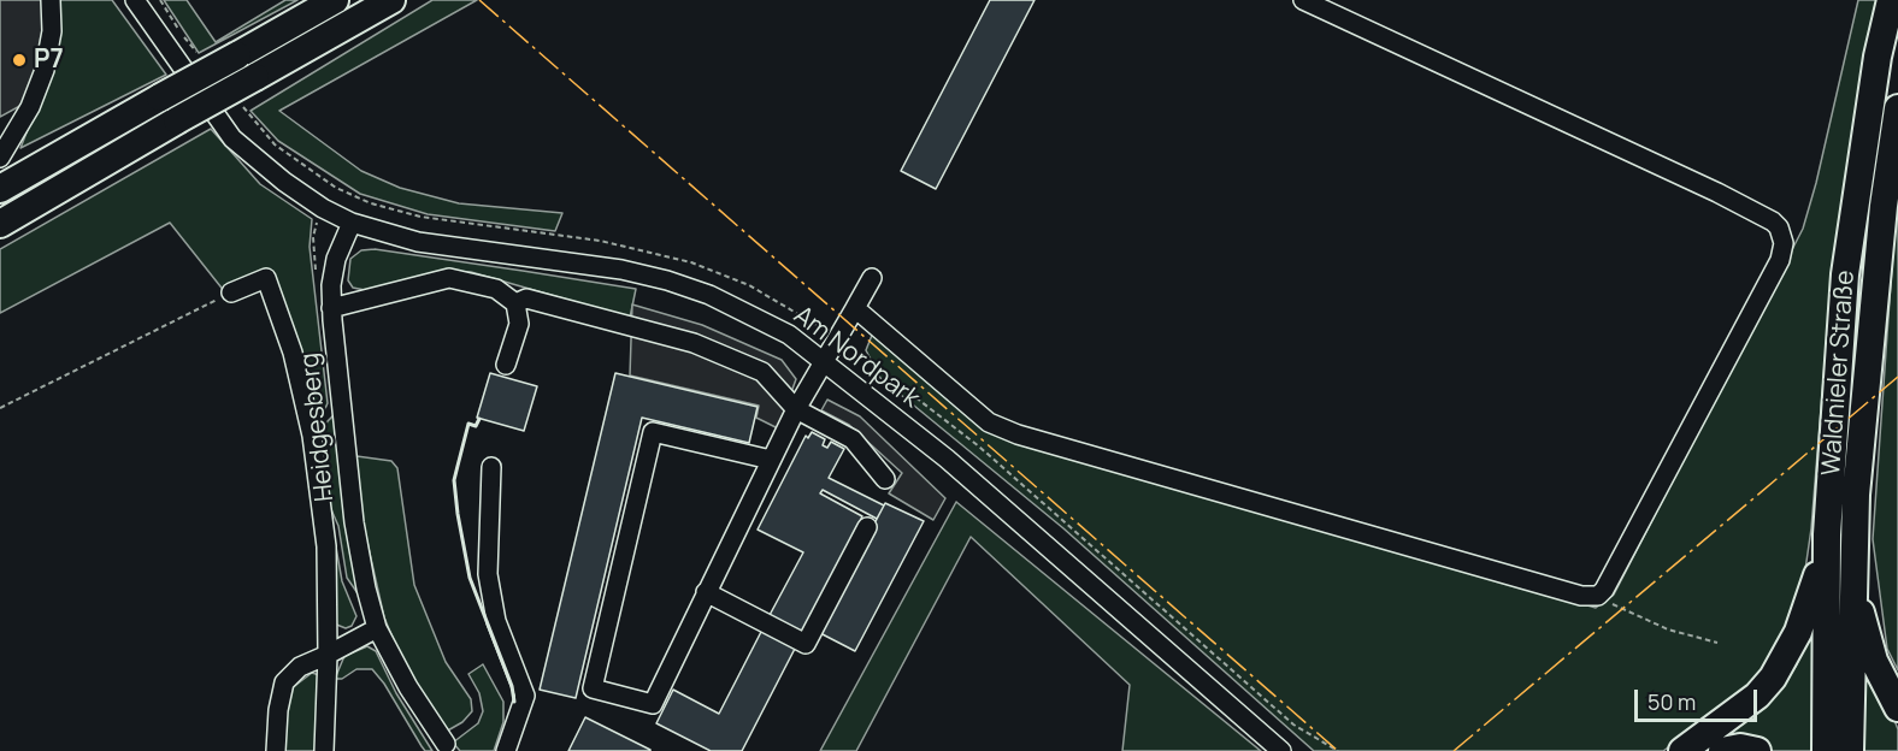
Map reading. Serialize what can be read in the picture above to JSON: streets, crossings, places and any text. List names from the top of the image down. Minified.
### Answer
{"streets":{"highway":["Waldnieler Straße"],"street":["Am Nordpark","Heidgesberg"]},"crossings":[["Am Nordpark","Heidgesberg"]],"places":["P7"],"scale_bar":"50 m"}
